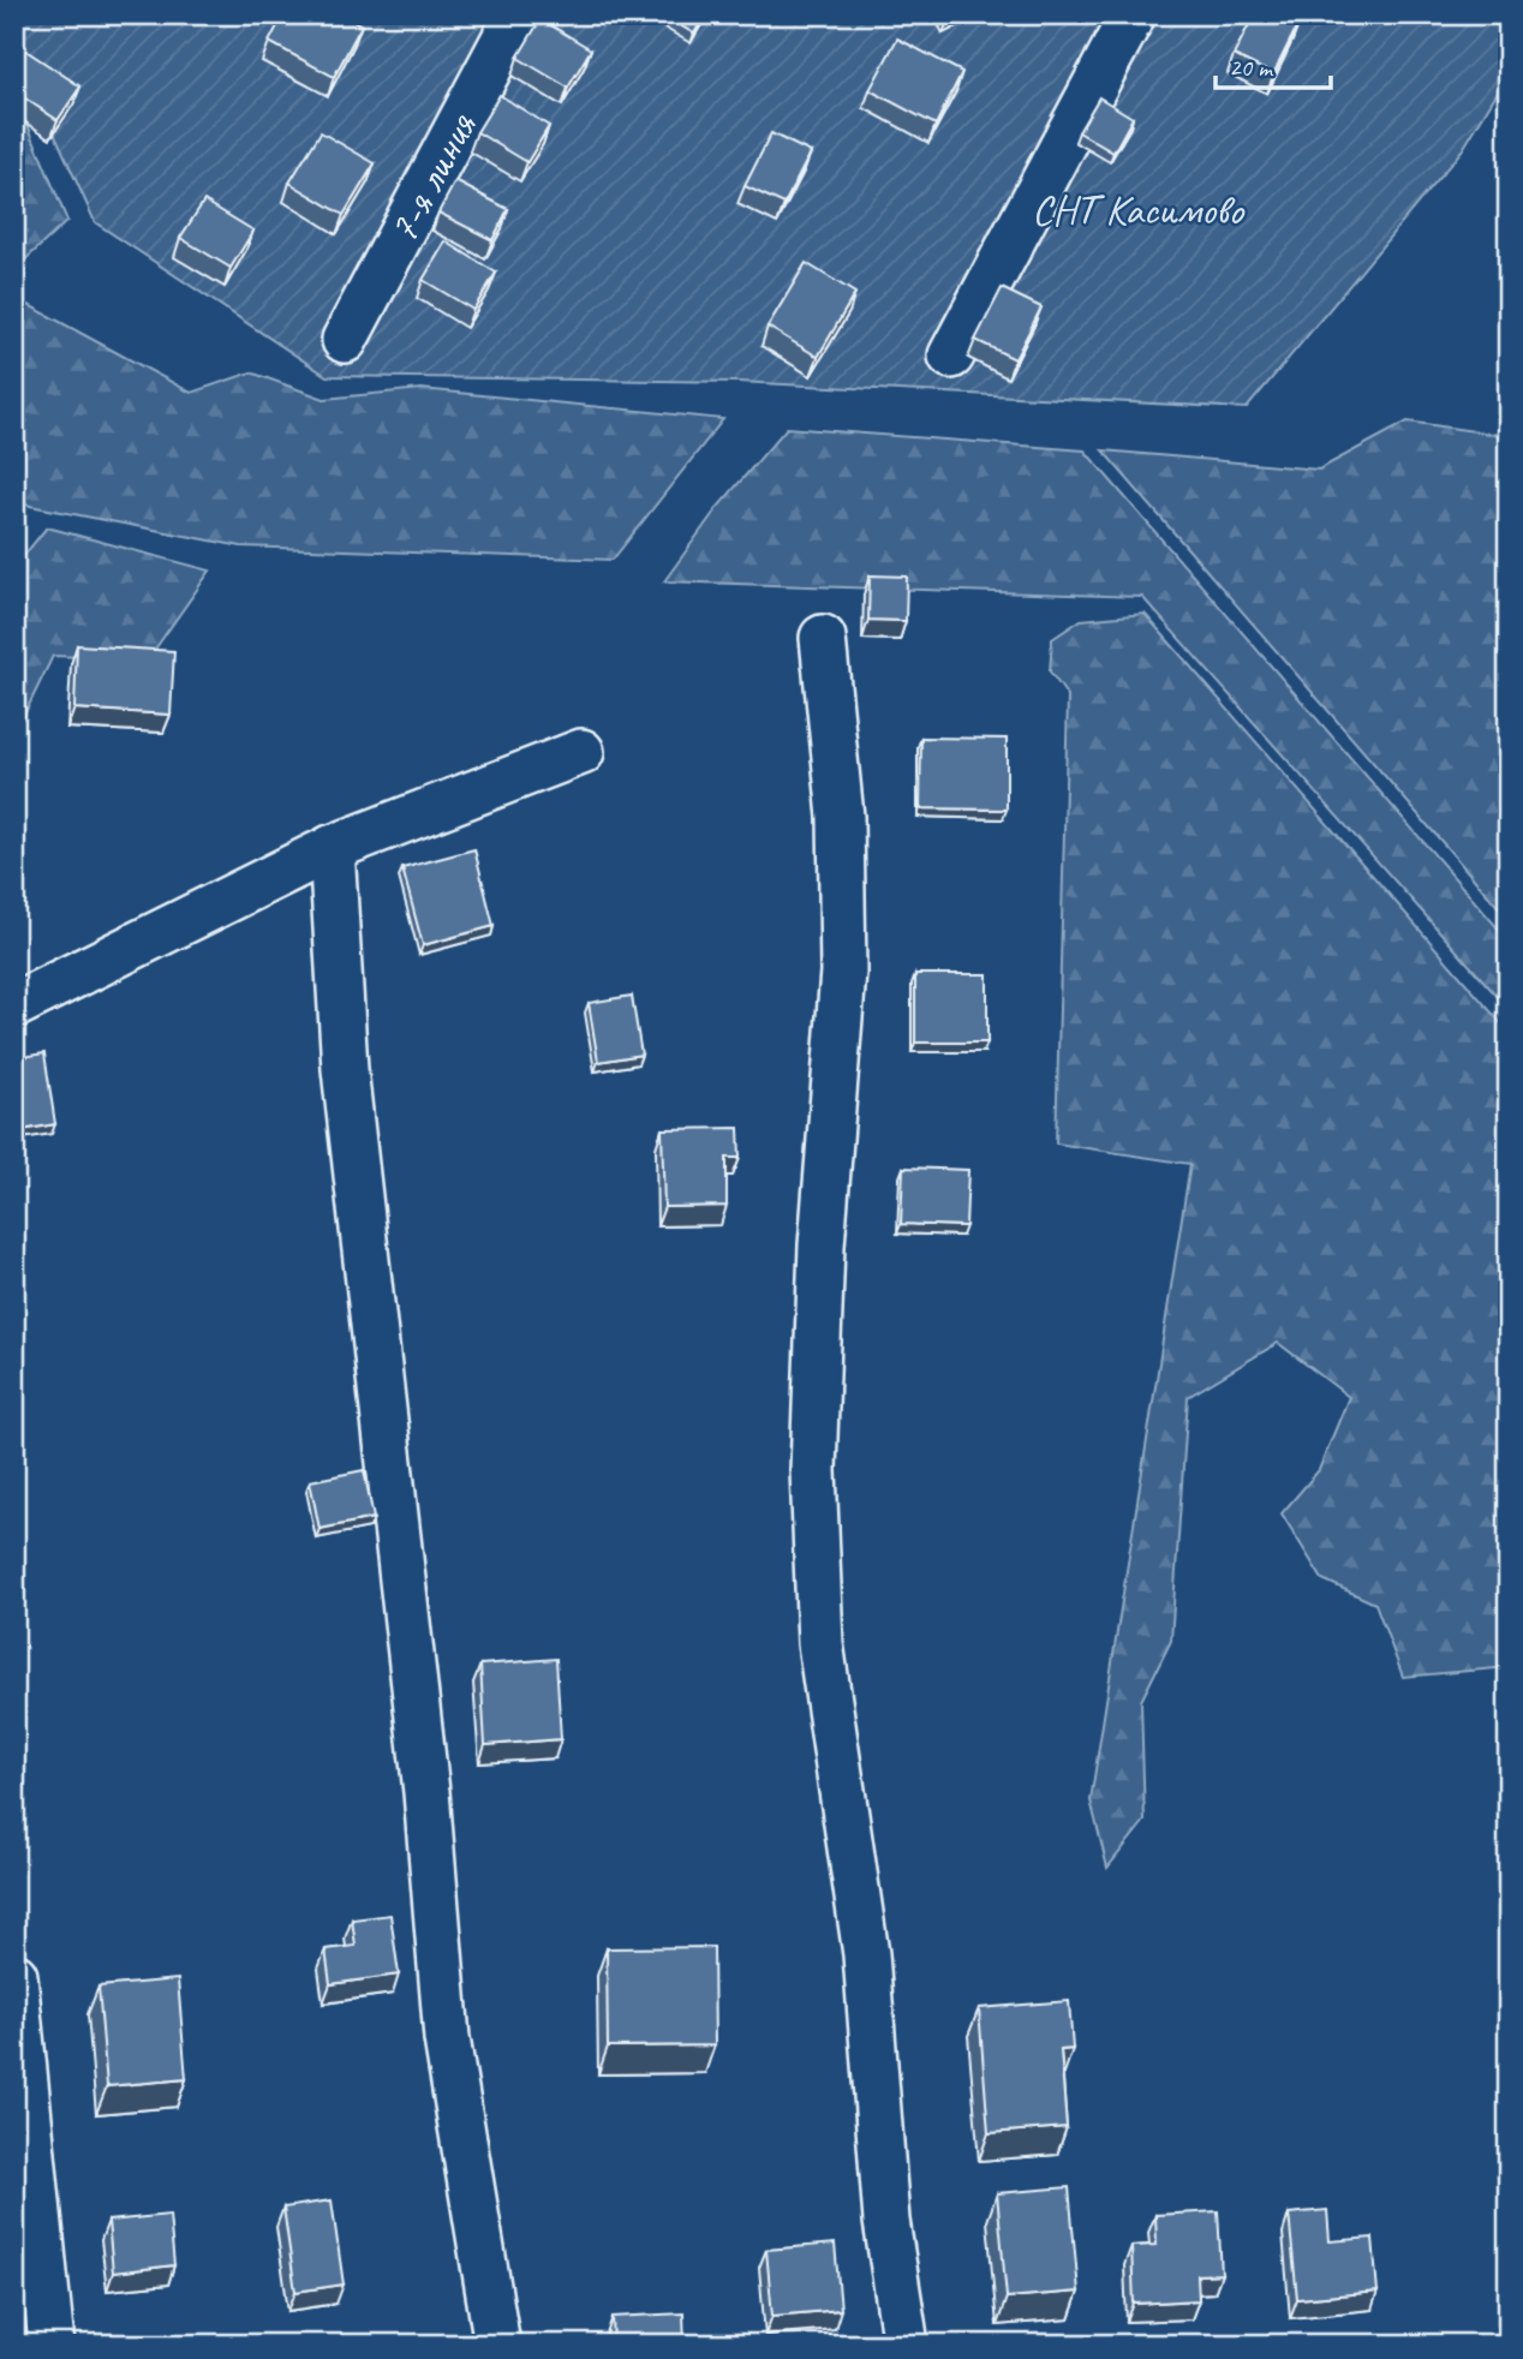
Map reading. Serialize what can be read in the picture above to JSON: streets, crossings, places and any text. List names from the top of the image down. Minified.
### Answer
{"streets":{"street":["7-я линия"]},"parks":["СНТ Касимово"],"scale_bar":"20 m"}
